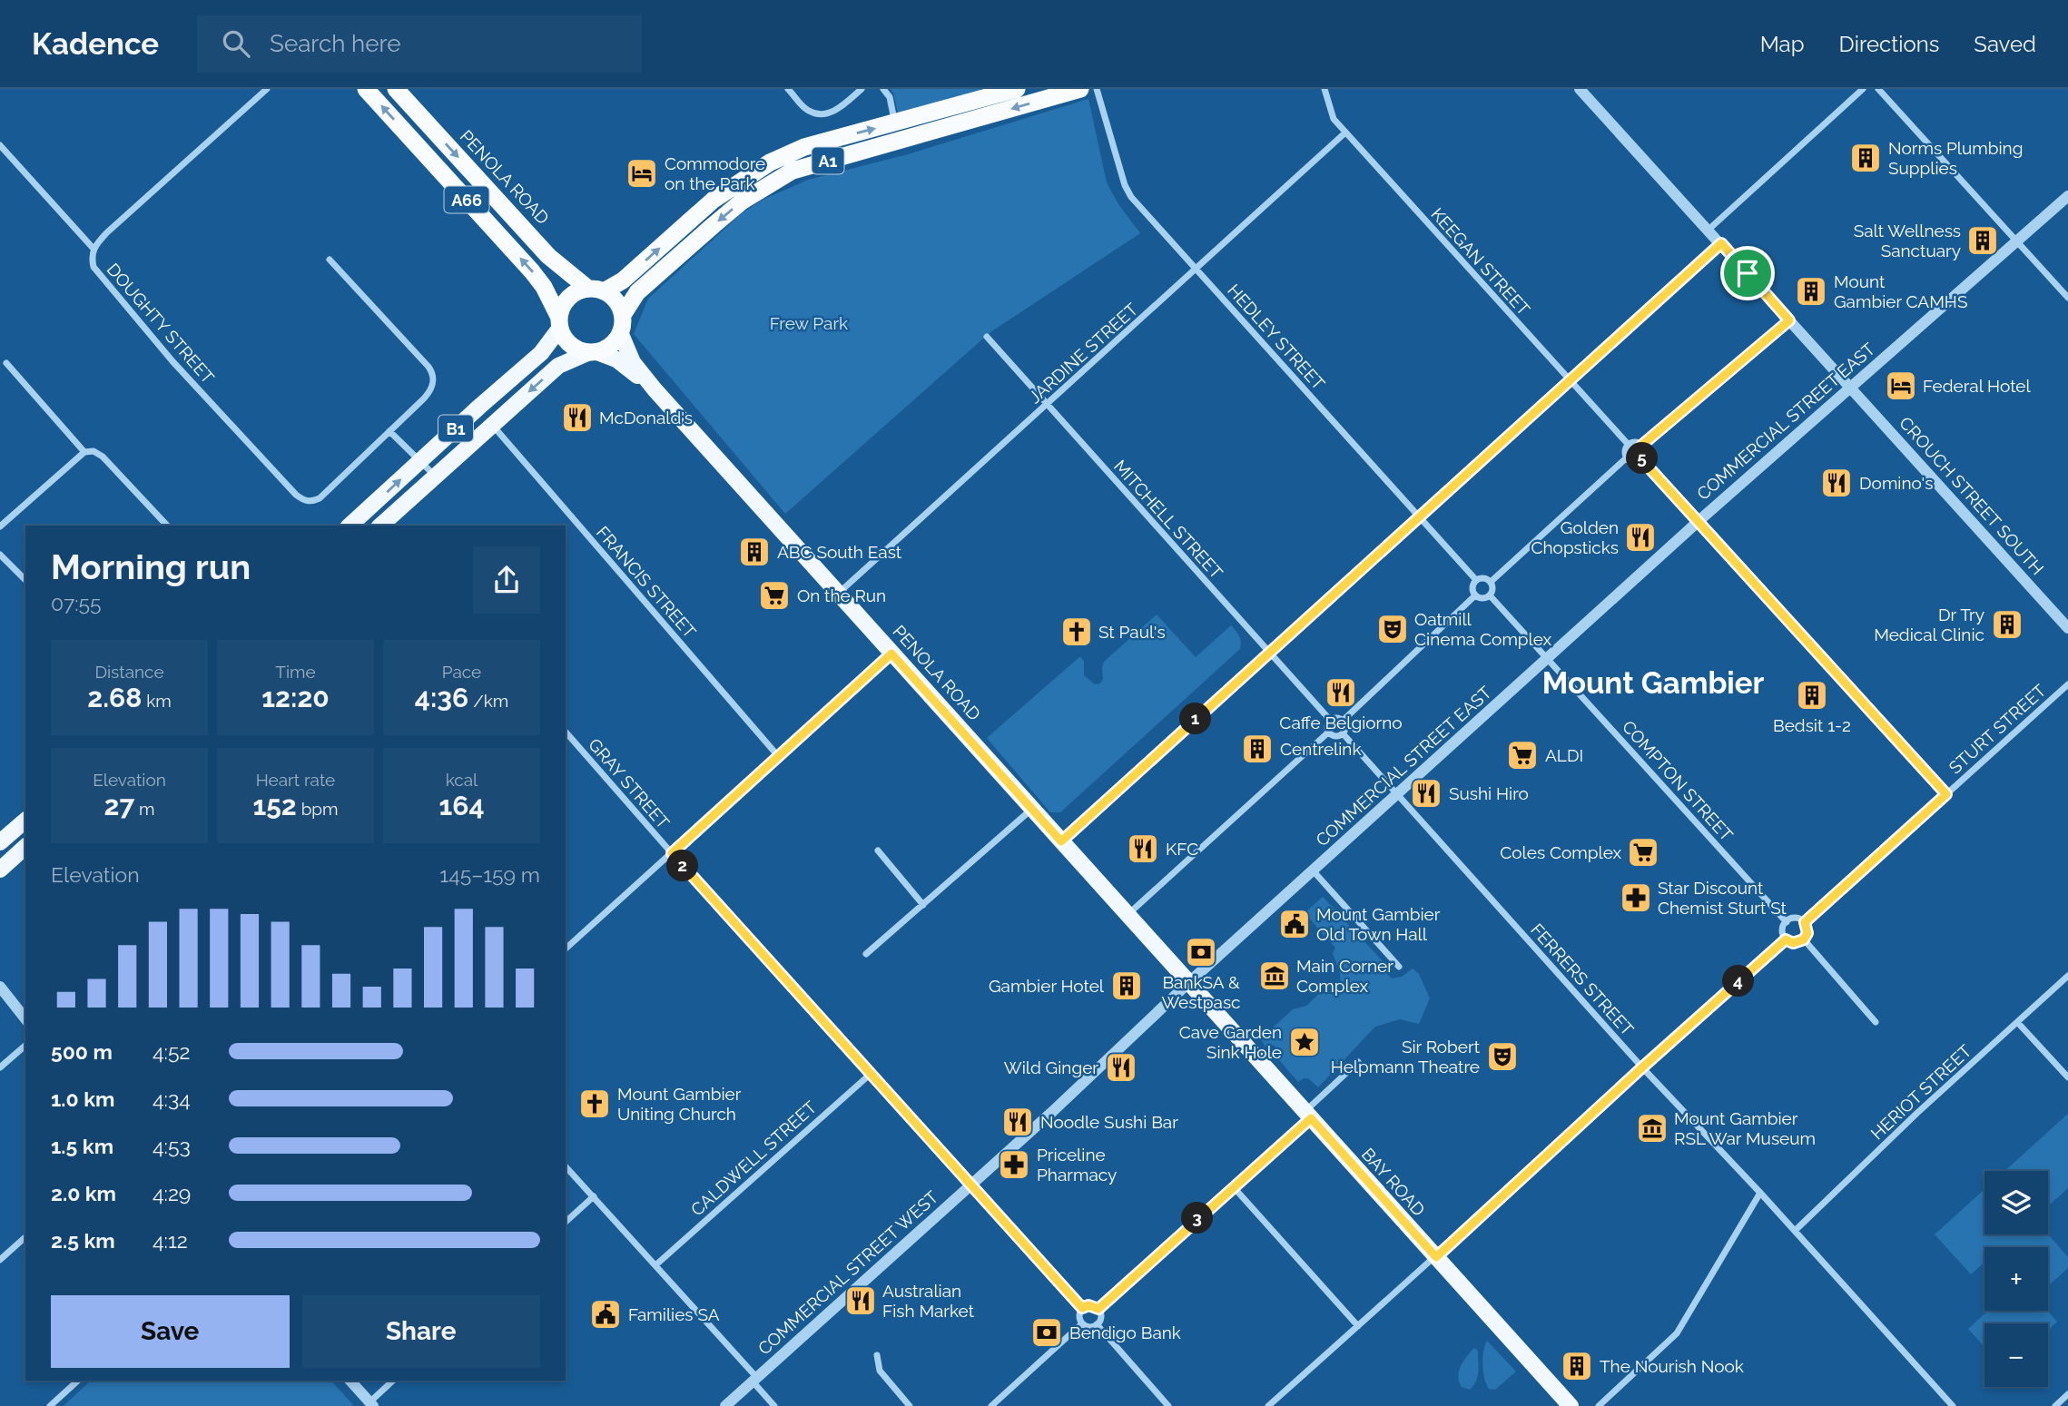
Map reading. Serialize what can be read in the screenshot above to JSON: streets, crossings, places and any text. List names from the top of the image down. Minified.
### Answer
{"streets":{"highway":["A1","PENOLA ROAD","A66"],"main road":["B1","BAY ROAD"],"street":["KEEGAN STREET","DOUGHTY STREET","HEDLEY STREET","JARDINE STREET","COMMERCIAL STREET EAST","CROUCH STREET SOUTH","MITCHELL STREET","FRANCIS STREET","STURT STREET","COMPTON STREET","GRAY STREET","FERRERS STREET","HERIOT STREET","CALDWELL STREET","COMMERCIAL STREET WEST"]},"crossings":[["A1","PENOLA ROAD"],["A1","A66"],["A1","B1"],["PENOLA ROAD","A66"],["PENOLA ROAD","JARDINE STREET"],["PENOLA ROAD","COMMERCIAL STREET EAST"],["PENOLA ROAD","B1"],["PENOLA ROAD","BAY ROAD"],["PENOLA ROAD","COMMERCIAL STREET WEST"],["A66","B1"],["KEEGAN STREET","JARDINE STREET"],["HEDLEY STREET","JARDINE STREET"],["JARDINE STREET","MITCHELL STREET"],["COMMERCIAL STREET EAST","CROUCH STREET SOUTH"],["COMMERCIAL STREET EAST","COMPTON STREET"],["COMMERCIAL STREET EAST","FERRERS STREET"],["COMMERCIAL STREET EAST","BAY ROAD"],["COMMERCIAL STREET EAST","COMMERCIAL STREET WEST"],["B1","FRANCIS STREET"],["STURT STREET","COMPTON STREET"],["GRAY STREET","CALDWELL STREET"],["GRAY STREET","COMMERCIAL STREET WEST"],["FERRERS STREET","HERIOT STREET"],["BAY ROAD","COMMERCIAL STREET WEST"]],"districts":["Mount Gambier"],"parks":["Frew Park"],"places":{"building":["Norms Plumbing Supplies","Salt Wellness Sanctuary","Mount Gambier CAMHS","ABC South East","Dr Try Medical Clinic","Bedsit 1-2","Centrelink","Gambier Hotel","The Nourish Nook"],"hotel":["Commodore on the Park","Federal Hotel"],"restaurant":["McDonald's","Domino's","Golden Chopsticks","Caffe Belgiorno","Sushi Hiro","KFC","Wild Ginger","Noodle Sushi Bar","Australian Fish Market"],"supermarket":["On the Run","ALDI","Coles Complex"],"theatre":["Oatmill Cinema Complex","Sir Robert Helpmann Theatre"],"church":["St Paul's","Mount Gambier Uniting Church"],"pharmacy":["Star Discount Chemist Sturt St","Priceline Pharmacy"],"public building":["Mount Gambier Old Town Hall","Families SA"],"bank":["BankSA & Westpasc","Bendigo Bank"],"museum":["Main Corner Complex","Mount Gambier RSL War Museum"],"place":["Cave Garden Sink Hole"]},"page":{"header":"Kadence","search":"Search here","nav":["Map","Directions","Saved"],"pins":["5","1","2","4","3"],"heading":["Morning run","07:55"],"stats":[["Distance","2.68 km"],["Time","12:20"],["Pace","4:36 /km"],["Elevation","27 m"],["Heart rate","152 bpm"],["kcal","164"]],"chart":["Elevation","145–159 m"],"list":[{"name":"500 m","note":"4:52"},{"name":"1.0 km","note":"4:34"},{"name":"1.5 km","note":"4:53"},{"name":"2.0 km","note":"4:29"},{"name":"2.5 km","note":"4:12"}],"map_buttons":["+","−"],"buttons":["Save","Share"]}}
